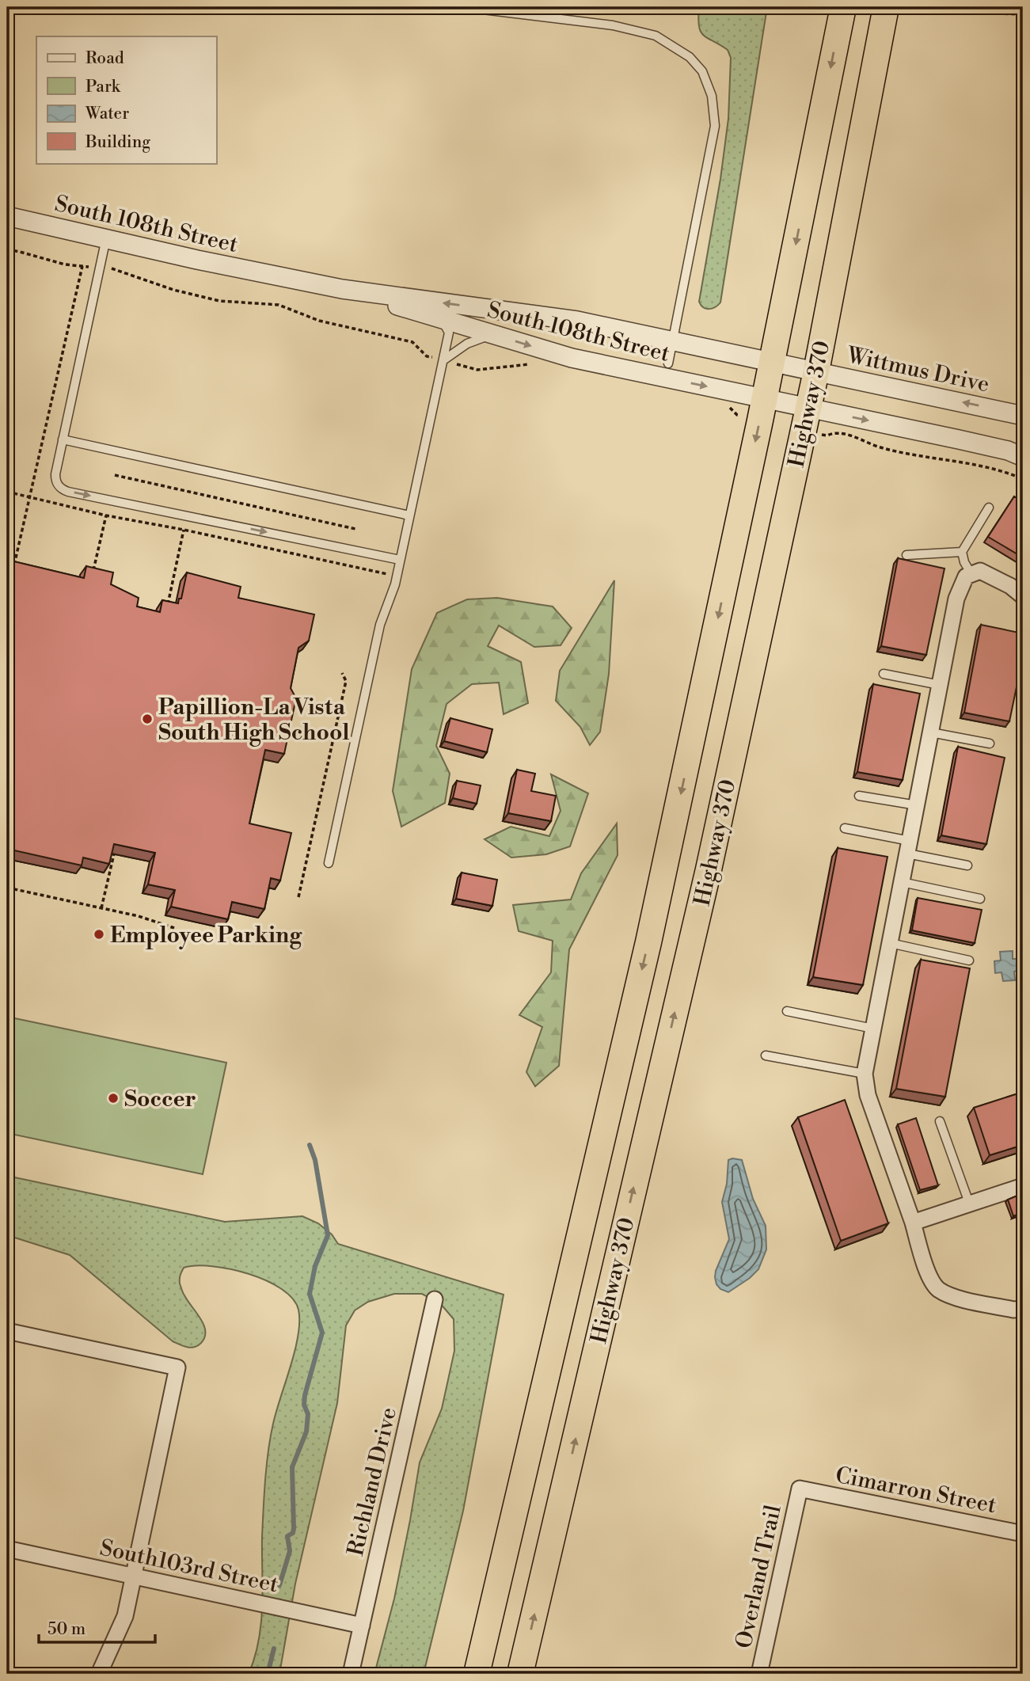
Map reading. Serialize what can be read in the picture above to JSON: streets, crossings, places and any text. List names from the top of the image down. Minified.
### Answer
{"streets":{"highway":["Highway 370"],"street":["South 108th Street","Wittmus Drive","Richland Drive","Cimarron Street","South103rd Street","Overland Trail"]},"crossings":[["South 108th Street","Wittmus Drive"],["South 108th Street","Highway 370"],["Wittmus Drive","Highway 370"],["Richland Drive","South103rd Street"],["Cimarron Street","Overland Trail"]],"places":["Papillion-La Vista South High School","Employee Parking","Soccer"],"legend":["Road","Park","Water","Building"],"scale_bar":"50 m"}
